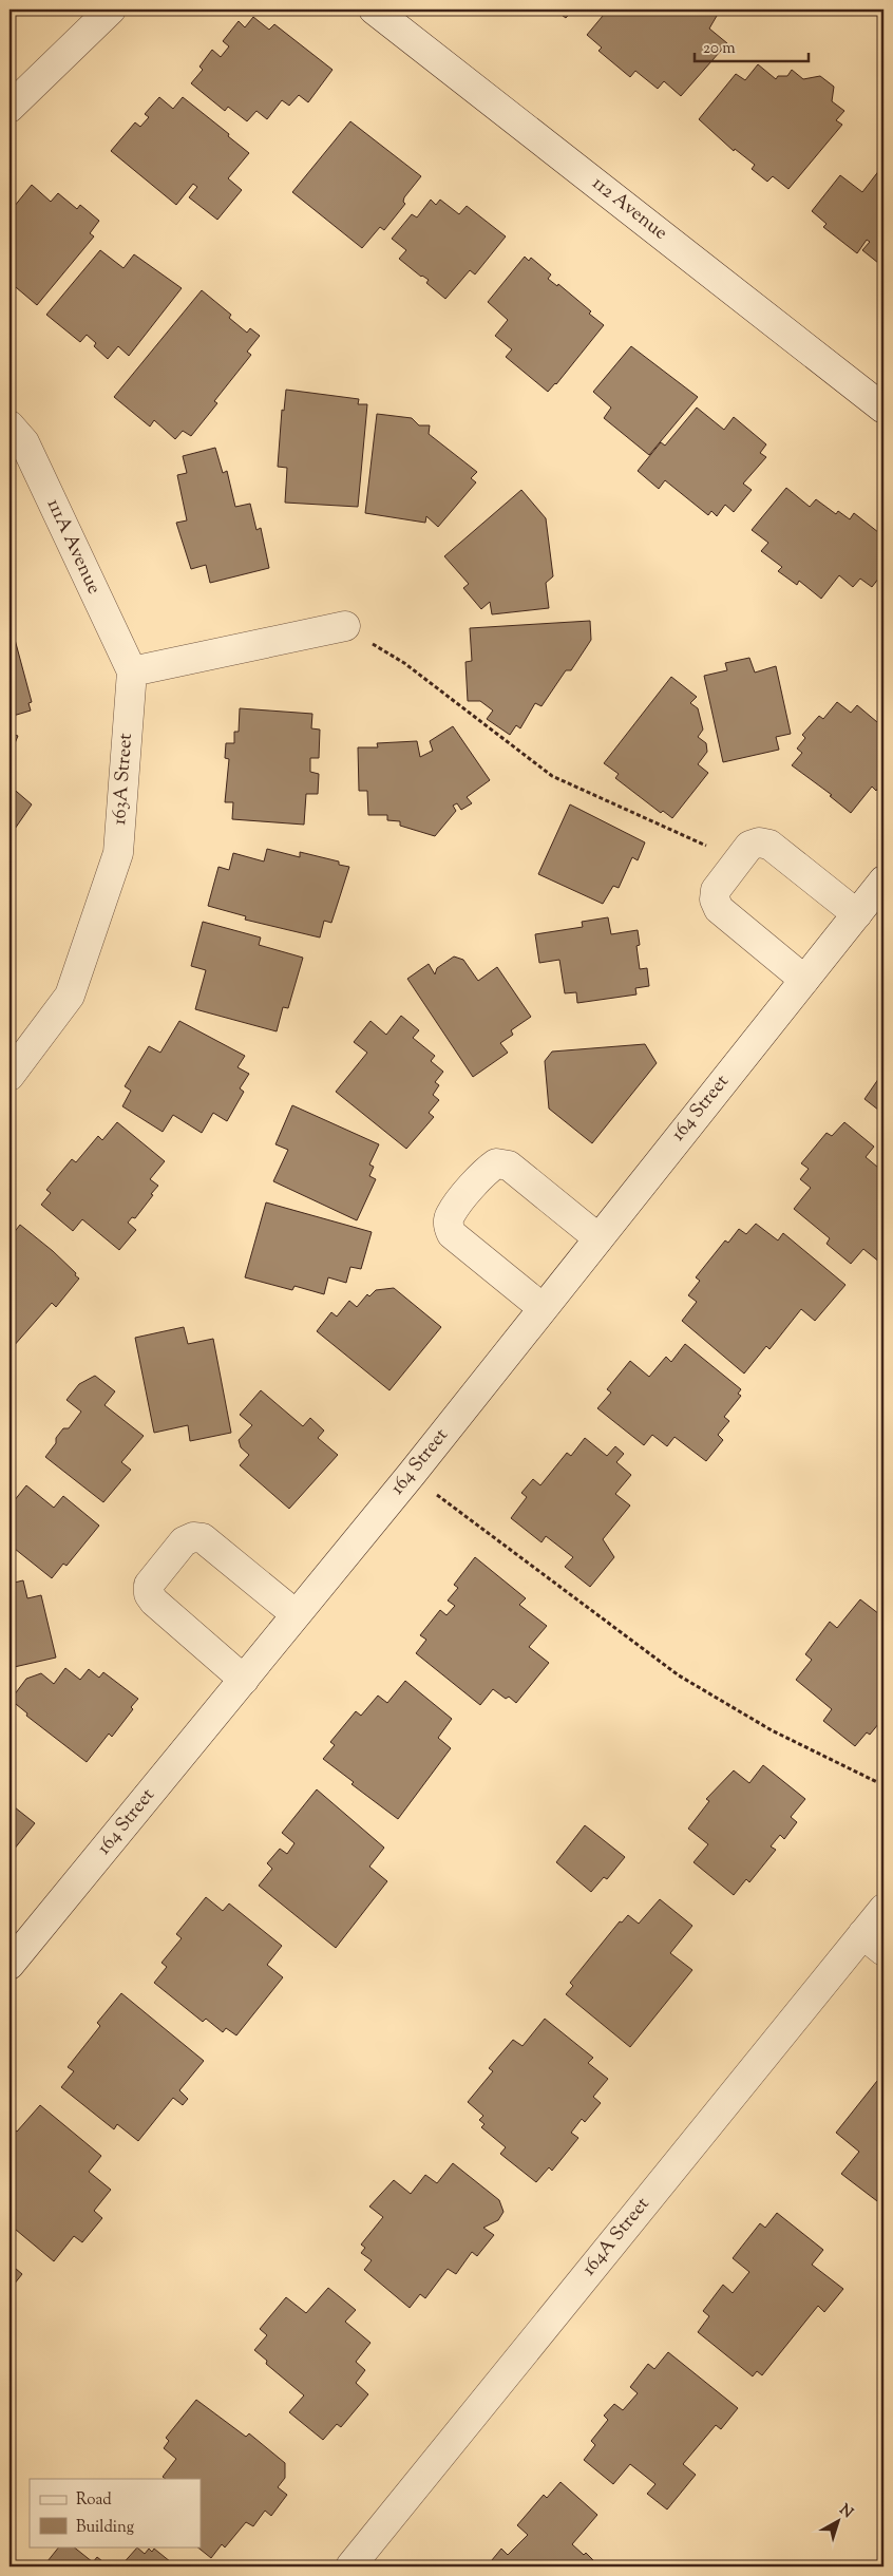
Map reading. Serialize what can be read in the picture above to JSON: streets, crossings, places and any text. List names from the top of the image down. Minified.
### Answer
{"streets":{"street":["112 Avenue","111A Avenue","163A Street","164 Street","164A Street"]},"crossings":[["111A Avenue","163A Street"]],"legend":["Road","Building"],"scale_bar":"20 m","north":"top right"}
